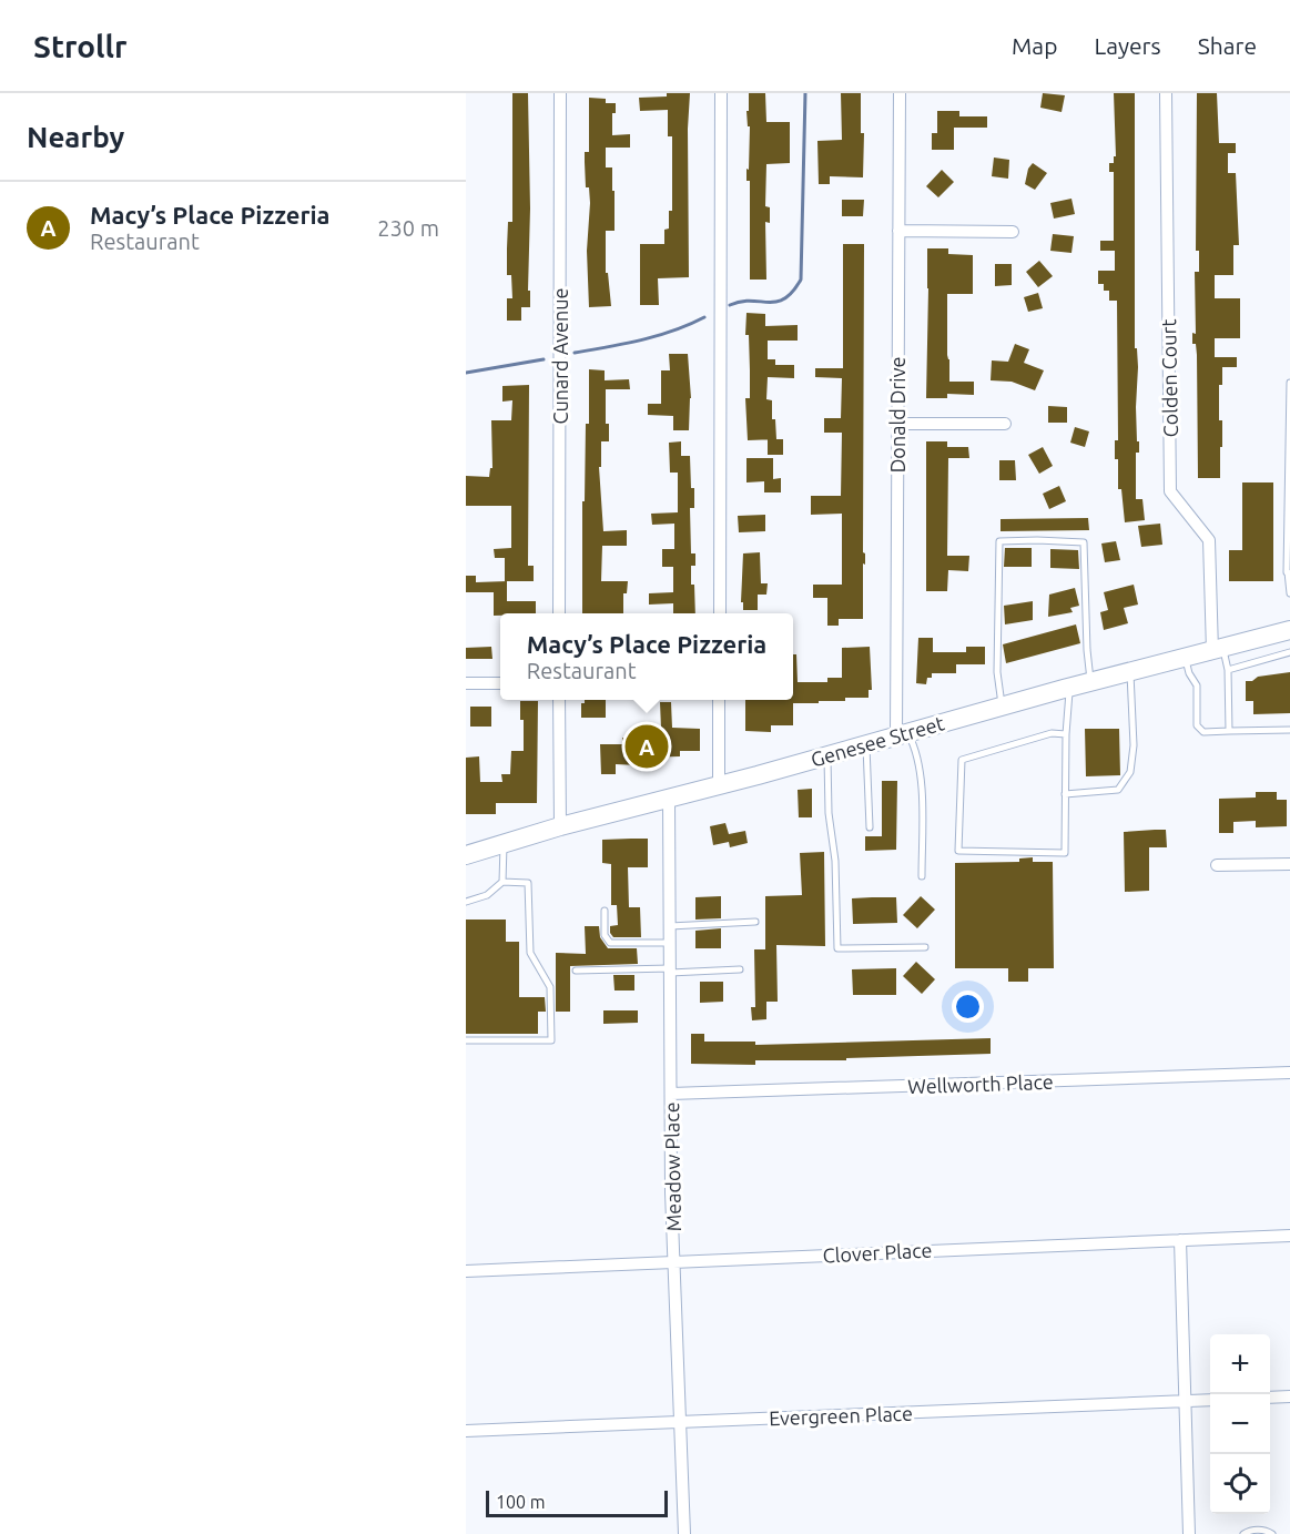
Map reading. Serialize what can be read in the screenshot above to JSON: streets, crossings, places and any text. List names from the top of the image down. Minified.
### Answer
{"streets":{"main road":["Genesee Street"],"street":["Cunard Avenue","Colden Court","Donald Drive","Wellworth Place","Meadow Place","Clover Place","Evergreen Place"]},"crossings":[["Colden Court","Genesee Street"],["Donald Drive","Genesee Street"],["Genesee Street","Meadow Place"],["Wellworth Place","Meadow Place"],["Meadow Place","Clover Place"],["Meadow Place","Evergreen Place"]],"scale_bar":"100 m","page":{"header":"Strollr","nav":["Map","Layers","Share"],"heading":"Nearby","list":[{"mark":"A","name":"Macy’s Place Pizzeria","note":"Restaurant","value":"230 m"}],"popup":["Macy’s Place Pizzeria","Restaurant"],"pins":"A","map_buttons":["+","−"],"scale":"100 m"}}
